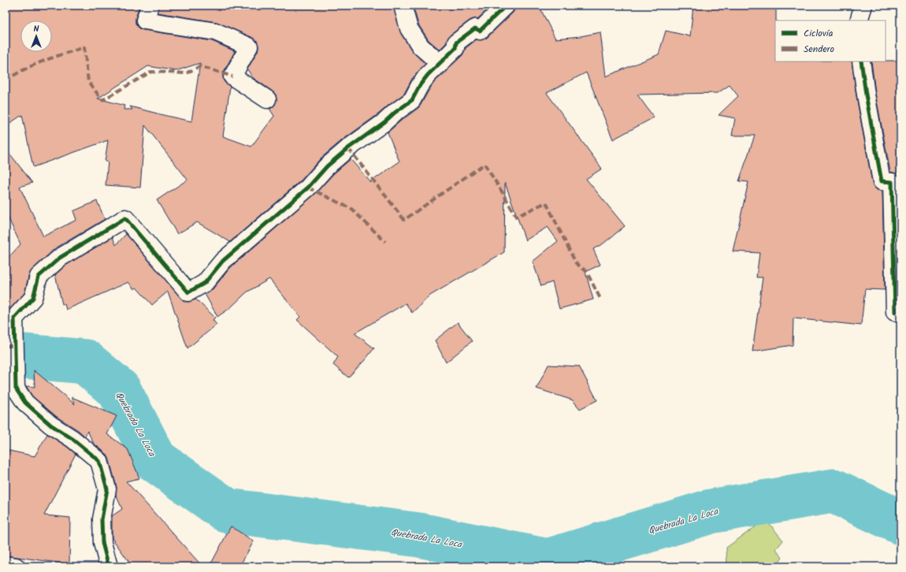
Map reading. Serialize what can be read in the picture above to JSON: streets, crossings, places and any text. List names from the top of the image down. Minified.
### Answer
{"water":["Quebrada La Loca"],"legend":["Ciclovía","Sendero"],"north":"top"}
